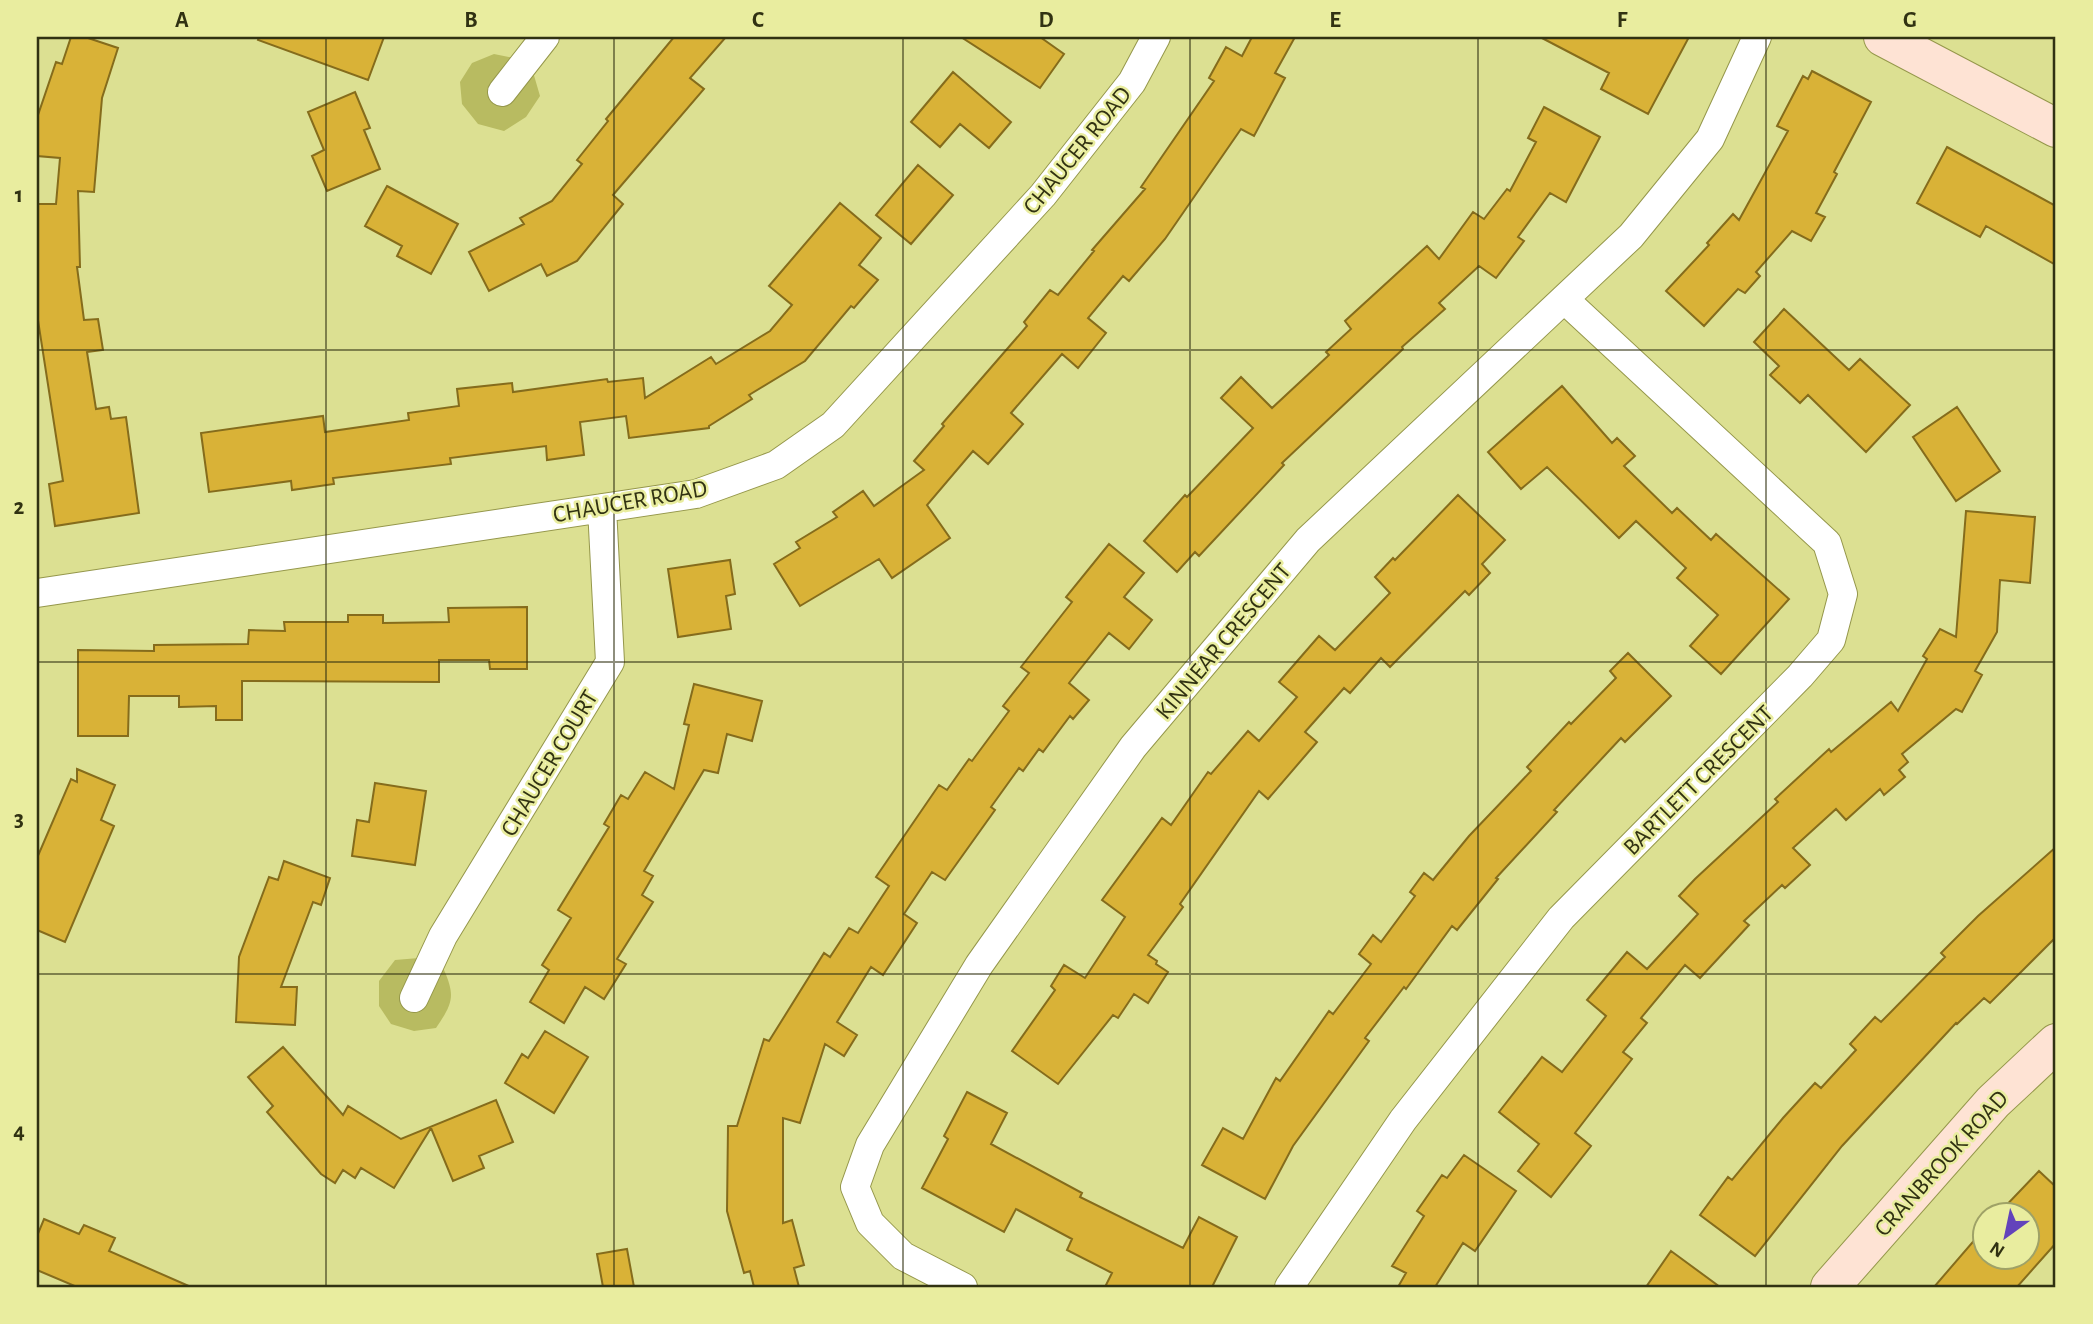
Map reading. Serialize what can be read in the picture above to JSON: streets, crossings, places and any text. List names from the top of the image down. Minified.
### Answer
{"streets":{"street":["CHAUCER ROAD","KINNEAR CRESCENT","CHAUCER COURT","BARTLETT CRESCENT","CRANBROOK ROAD"]},"crossings":[["CHAUCER ROAD","CHAUCER COURT"],["KINNEAR CRESCENT","BARTLETT CRESCENT"]],"north":"bottom left","grid":{"columns":["A","B","C","D","E","F","G"],"rows":["1","2","3","4"]}}
